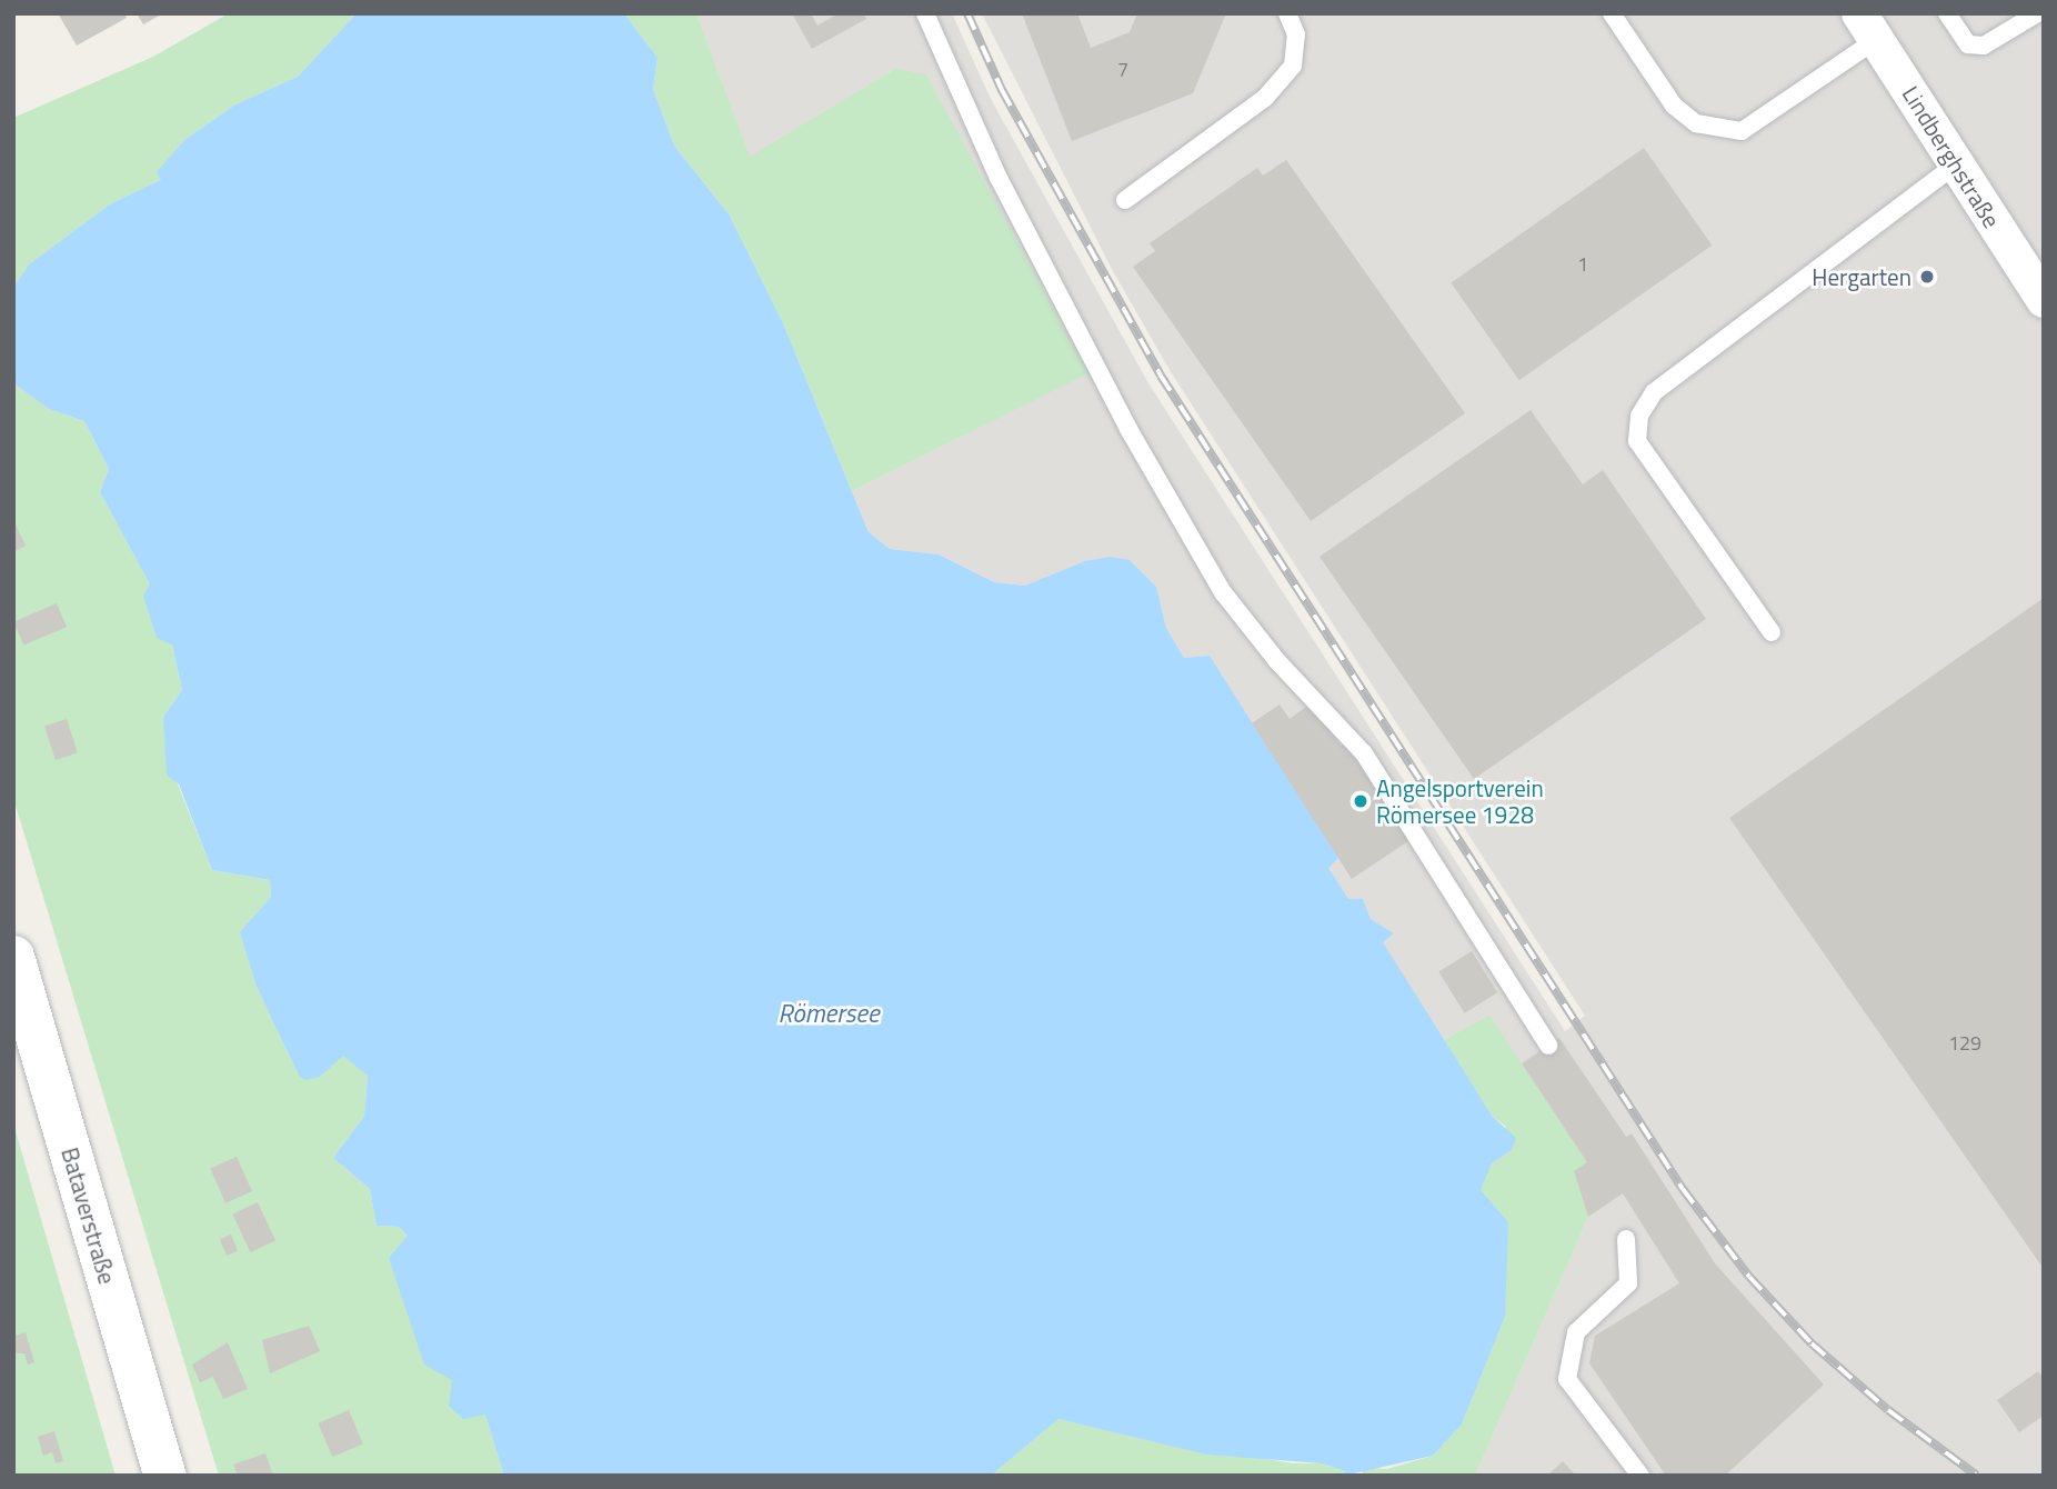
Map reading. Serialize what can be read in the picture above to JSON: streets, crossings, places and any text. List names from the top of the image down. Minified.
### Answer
{"streets":{"street":["Lindberghstraße","Bataverstraße"]},"water":["Römersee"],"places":["Hergarten","Angelsportverein Römersee 1928"],"house_numbers":["7","1","129"]}
